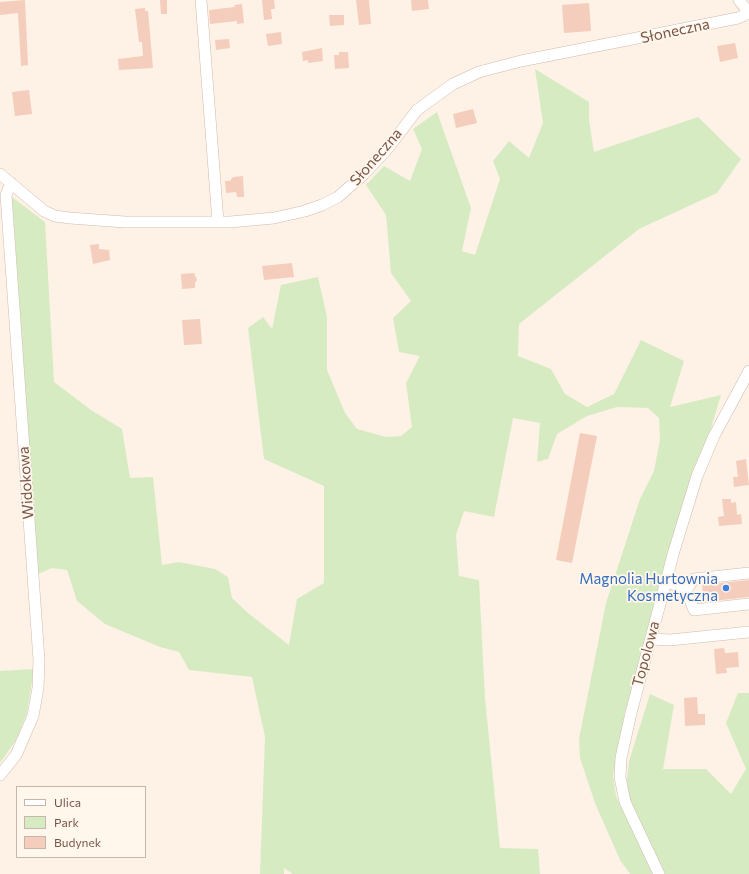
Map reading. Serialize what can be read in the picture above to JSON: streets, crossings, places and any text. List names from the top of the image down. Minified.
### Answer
{"streets":{"street":["Słoneczna","Widokowa","Topolowa"]},"crossings":[["Słoneczna","Widokowa"]],"places":["Magnolia Hurtownia Kosmetyczna"],"legend":["Ulica","Park","Budynek"]}
